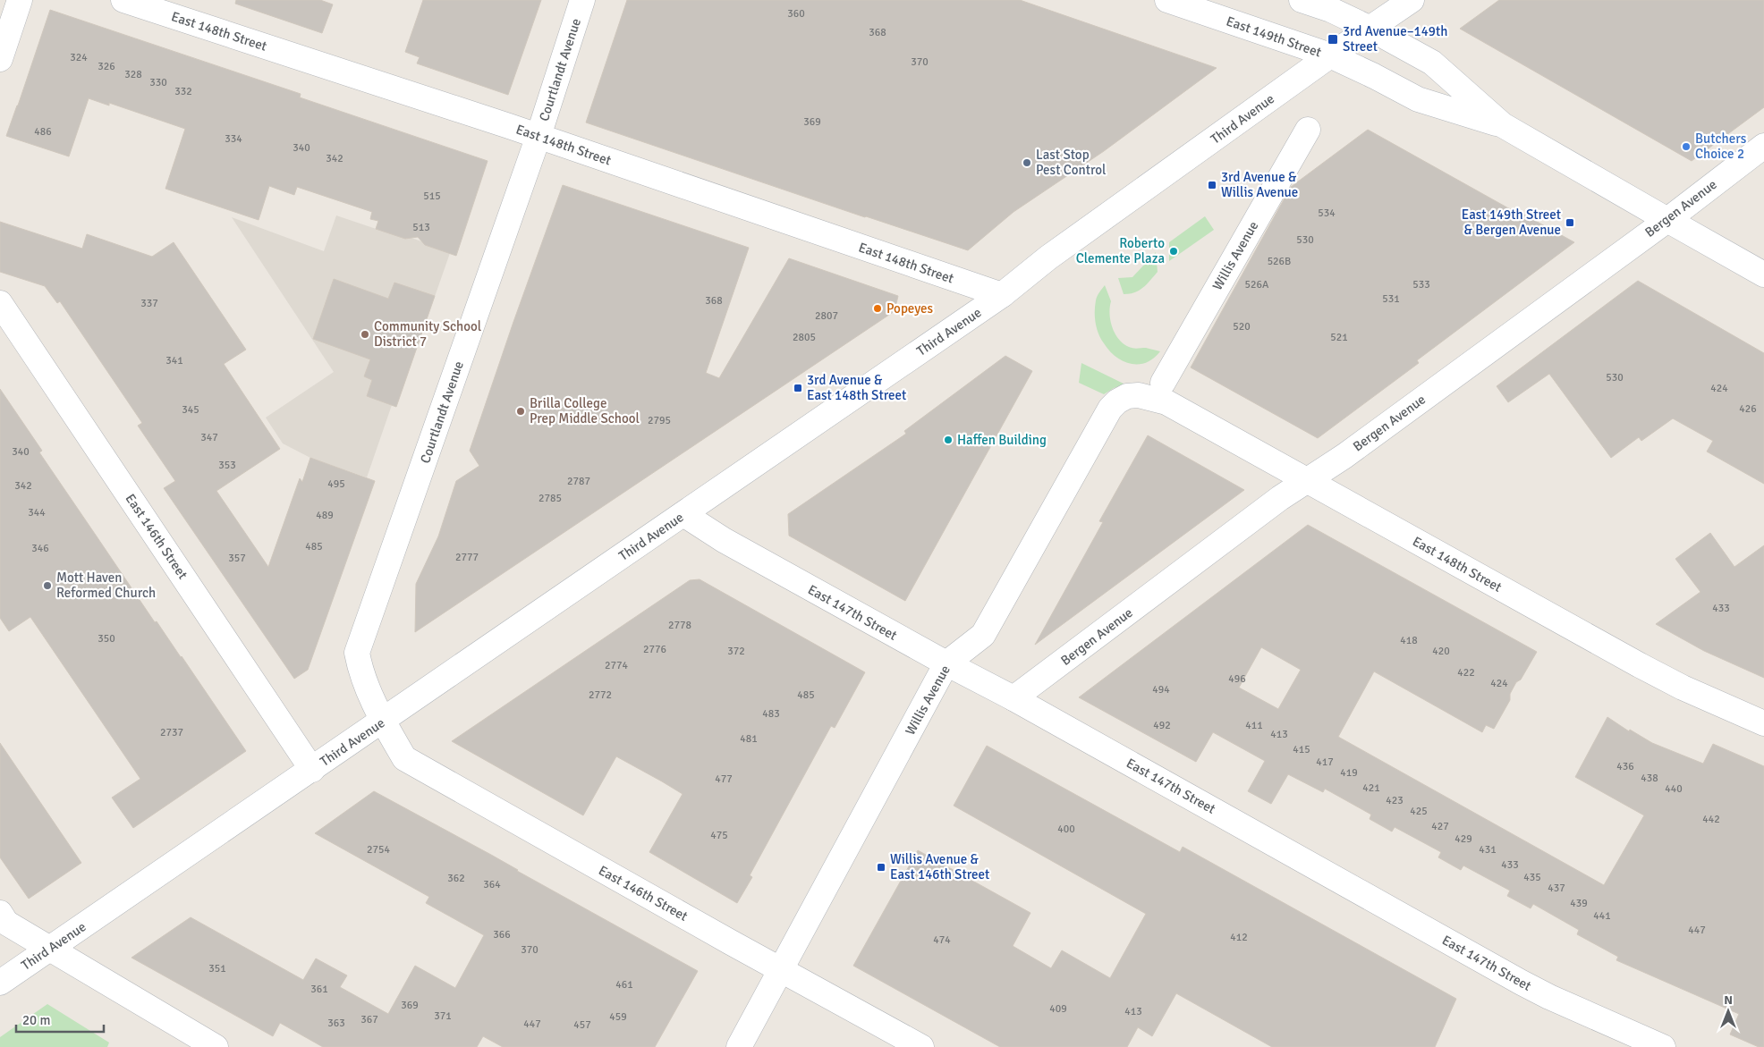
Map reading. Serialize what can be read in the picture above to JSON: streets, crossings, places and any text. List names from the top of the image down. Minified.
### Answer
{"streets":{"street":["East 148th Street","East 149th Street","Courtlandt Avenue","Third Avenue","Bergen Avenue","Willis Avenue","East 146th Street","East 147th Street"]},"crossings":[["East 148th Street","Courtlandt Avenue"],["East 148th Street","Third Avenue"],["East 148th Street","Bergen Avenue"],["East 148th Street","Willis Avenue"],["East 149th Street","Third Avenue"],["East 149th Street","Bergen Avenue"],["Courtlandt Avenue","Third Avenue"],["Courtlandt Avenue","East 146th Street"],["Third Avenue","East 146th Street"],["Third Avenue","East 147th Street"],["Bergen Avenue","East 147th Street"],["Willis Avenue","East 146th Street"],["Willis Avenue","East 147th Street"]],"places":{"transit":["3rd Avenue–149th Street","3rd Avenue & Willis Avenue","East 149th Street & Bergen Avenue","3rd Avenue & East 148th Street","Willis Avenue & East 146th Street"],"other":["Butchers Choice 2","Last Stop Pest Control","Roberto Clemente Plaza","Popeyes","Community School District 7","Brilla College Prep Middle School","Haffen Building","Mott Haven Reformed Church"]},"house_numbers":["360","368","324","370","326","328","330","332","369","486","334","340","342","515","534","513","530","526B","526A","533","531","368","337","2807","520","2805","521","341","530","424","426","345","2795","347","340","353","2787","495","342","2785","344","489","485","346","2777","357","433","2778","350","418","2776","372","420","2774","422","496","424","494","2772","485","483","492","411","2737","413","481","415","417","436","419","438","477","421","440","423","425","442","427","400","475","429","2754","431","433","435","362","364","437","439","441","447","366","412","474","370","351","461","361","369","409","413","371","459","367","363","447","457"],"scale_bar":"20 m","north":"top"}
